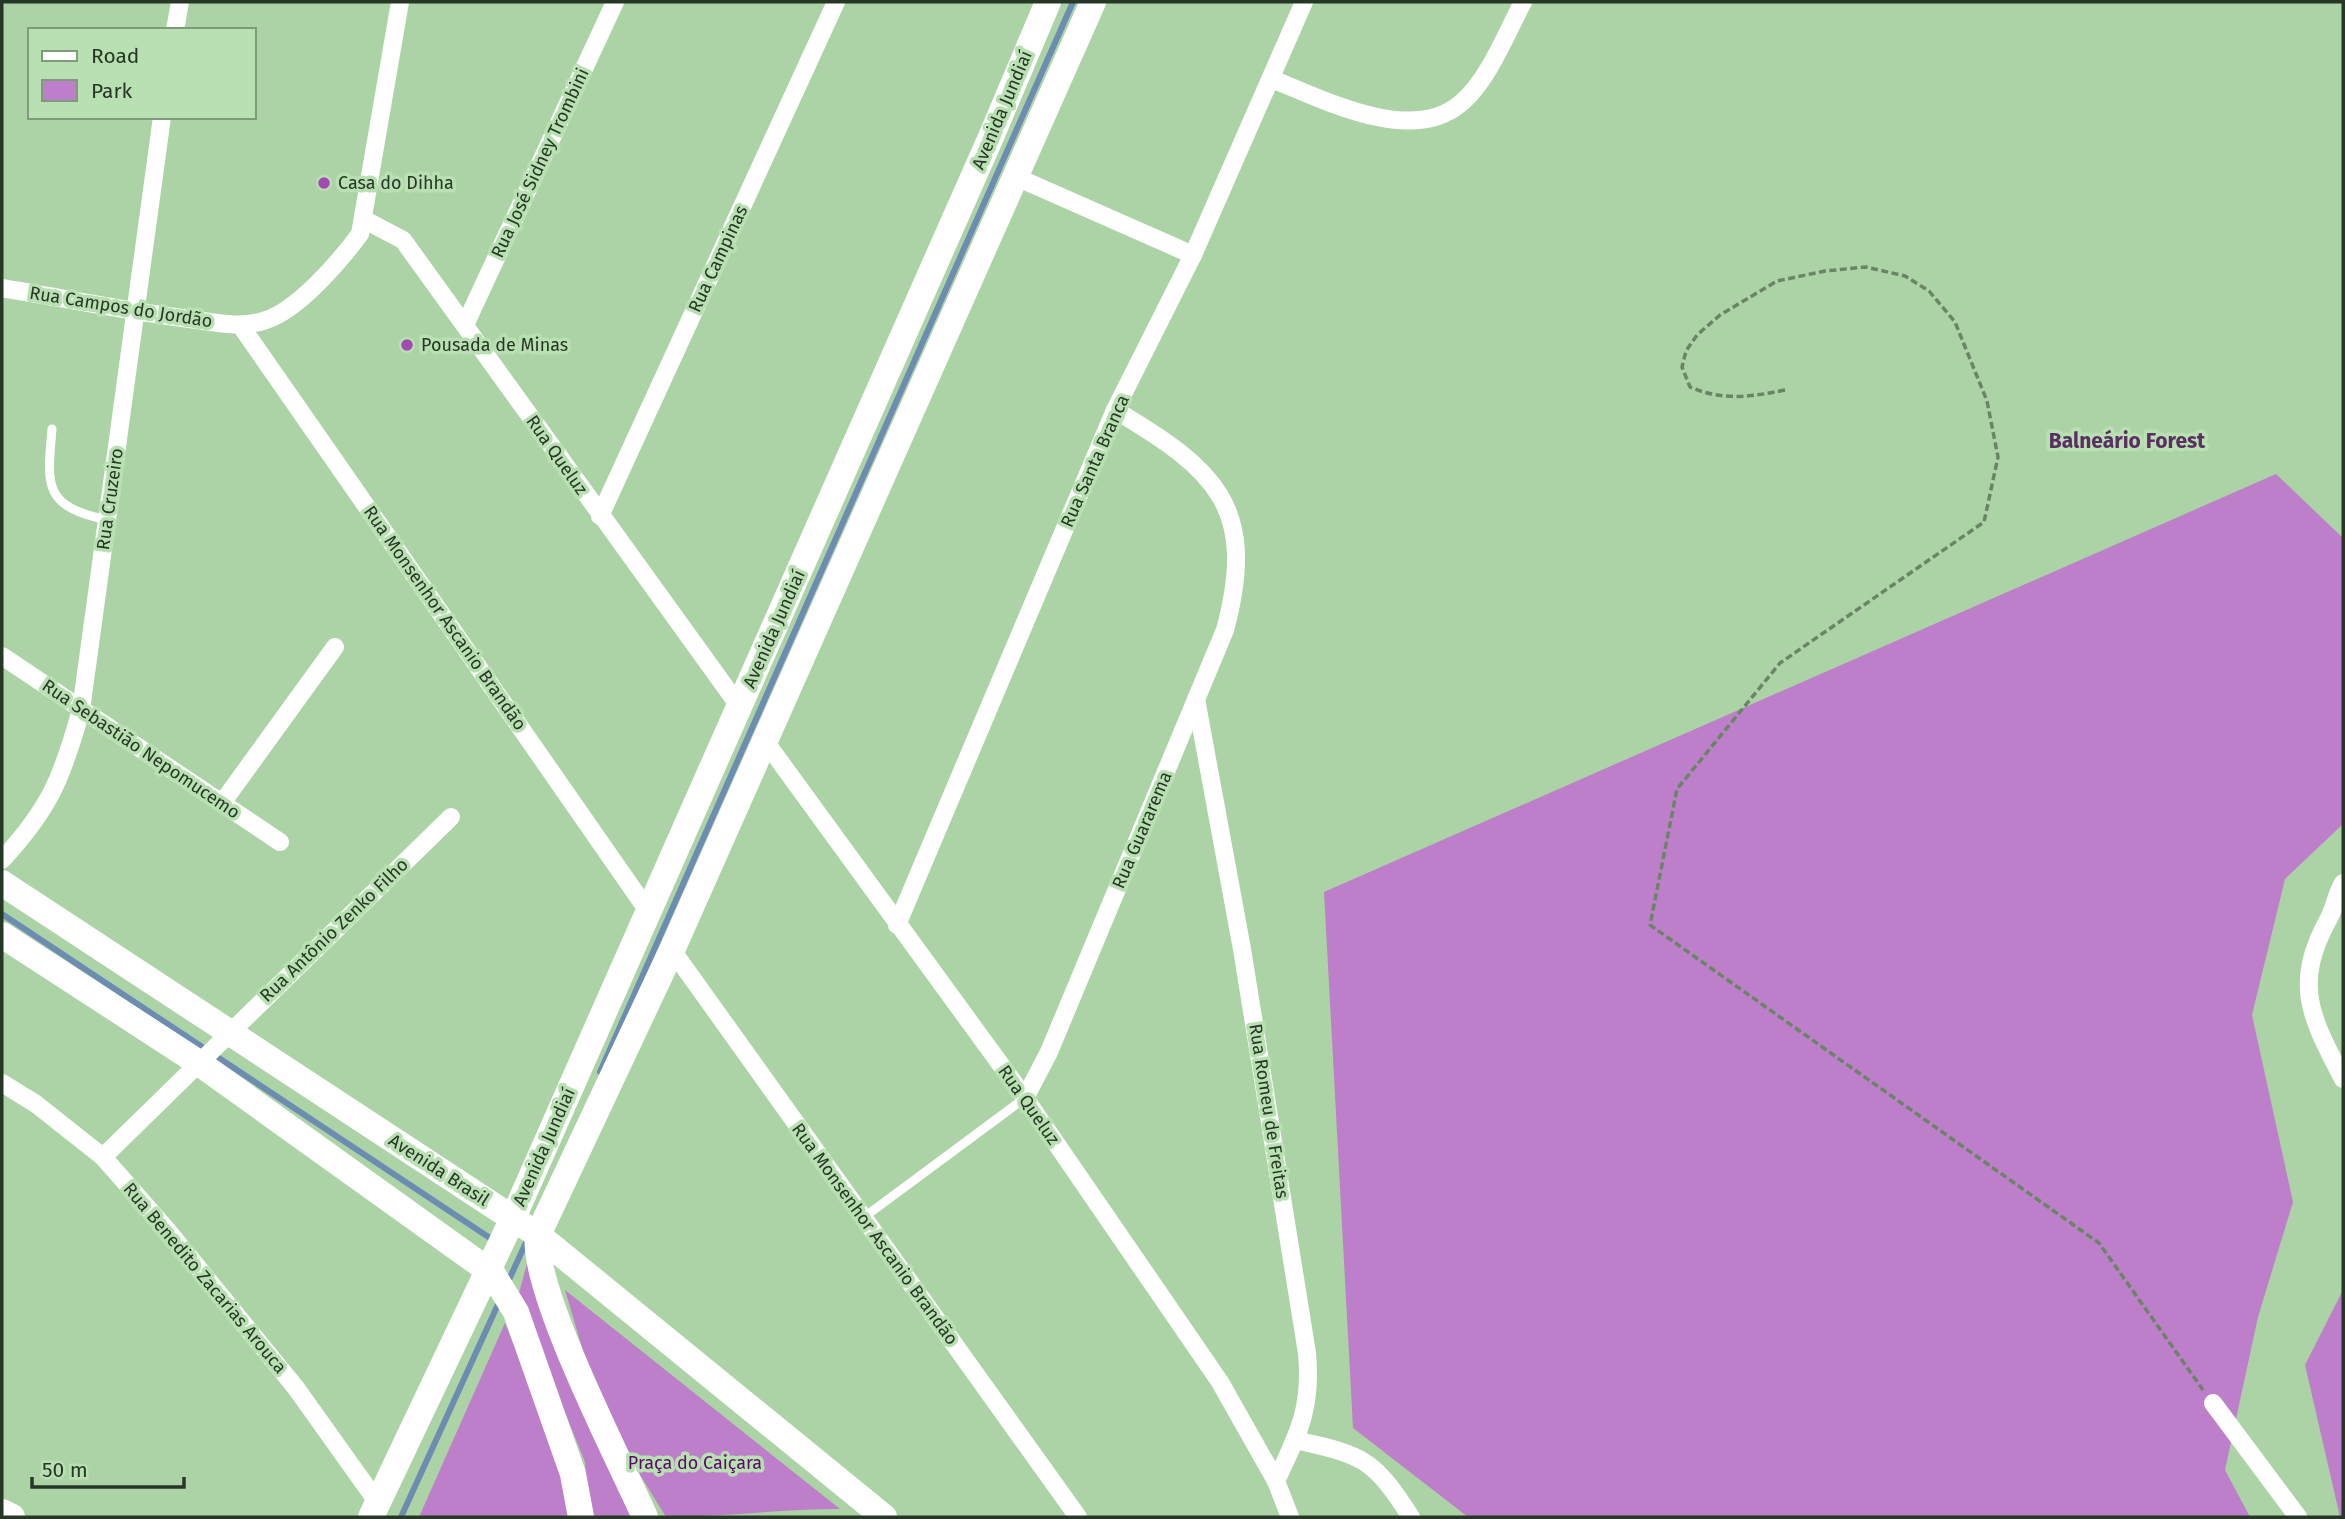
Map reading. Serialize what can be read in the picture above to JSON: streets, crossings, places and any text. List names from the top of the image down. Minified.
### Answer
{"streets":{"main road":["Avenida Jundiaí","Avenida Brasil"],"street":["Rua José Sidney Trombini","Rua Campinas","Rua Campos do Jordão","Rua Queluz","Rua Santa Branca","Rua Cruzeiro","Rua Monsenhor Ascanio Brandão","Rua Sebastião Nepomucemo","Rua Guararema","Rua Antônio Zenko Filho","Rua Romeu de Freitas","Rua Benedito Zacarias Arouca"]},"crossings":[["Avenida Jundiaí","Rua Queluz"],["Avenida Jundiaí","Rua Monsenhor Ascanio Brandão"],["Avenida Jundiaí","Avenida Brasil"],["Avenida Jundiaí","Rua Benedito Zacarias Arouca"],["Rua José Sidney Trombini","Rua Queluz"],["Rua Campinas","Rua Queluz"],["Rua Campos do Jordão","Rua Cruzeiro"],["Rua Campos do Jordão","Rua Monsenhor Ascanio Brandão"],["Rua Queluz","Rua Santa Branca"],["Rua Queluz","Rua Guararema"],["Rua Queluz","Rua Romeu de Freitas"],["Rua Santa Branca","Rua Guararema"],["Rua Cruzeiro","Rua Sebastião Nepomucemo"],["Rua Monsenhor Ascanio Brandão","Rua Guararema"],["Rua Guararema","Rua Romeu de Freitas"],["Rua Antônio Zenko Filho","Avenida Brasil"],["Rua Antônio Zenko Filho","Rua Benedito Zacarias Arouca"]],"districts":["Balneário Forest"],"parks":["Praça do Caiçara"],"places":["Casa do Dihha","Pousada de Minas"],"legend":["Road","Park"],"scale_bar":"50 m"}
